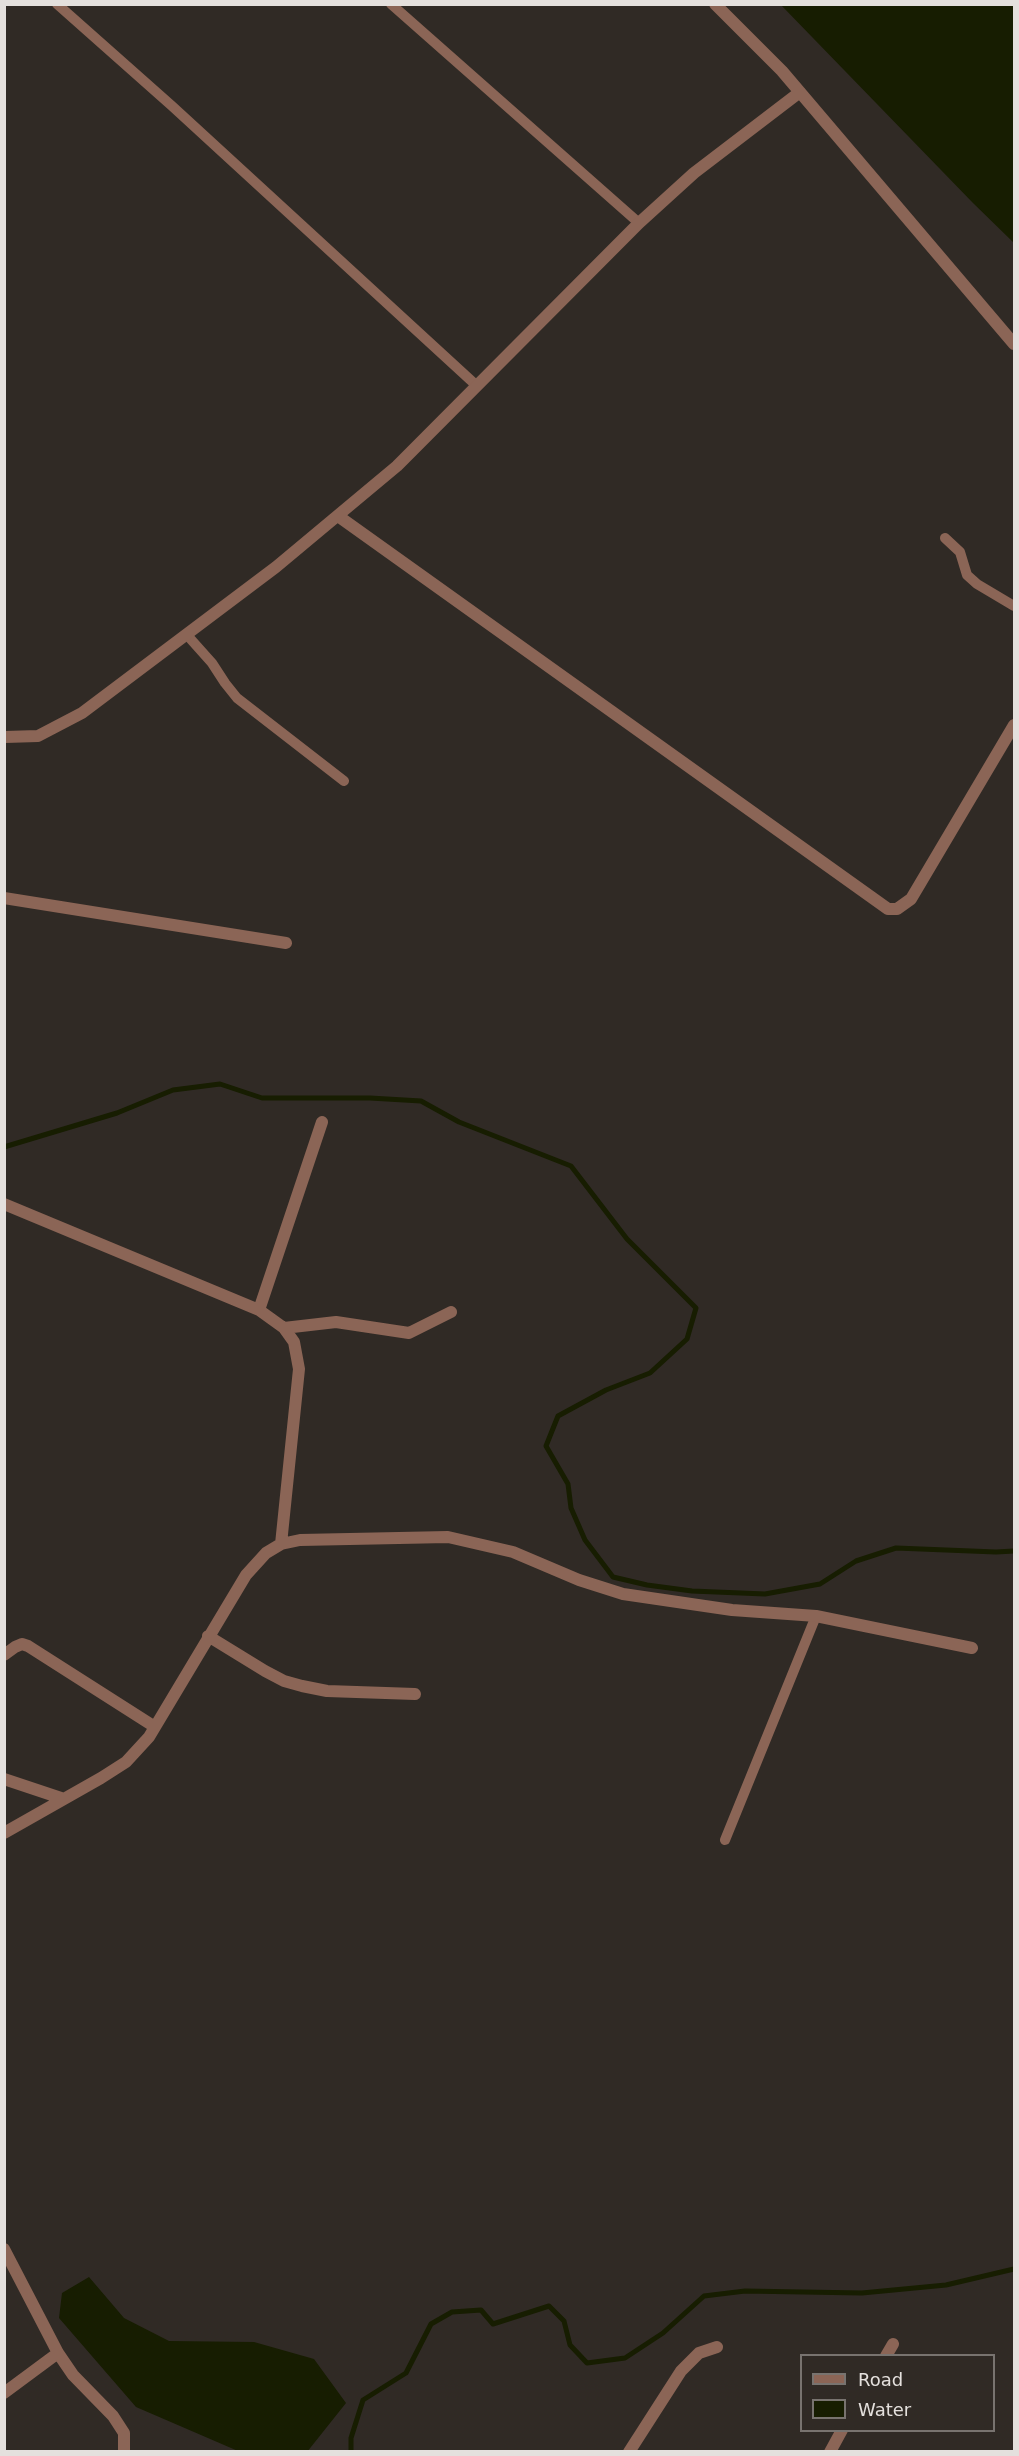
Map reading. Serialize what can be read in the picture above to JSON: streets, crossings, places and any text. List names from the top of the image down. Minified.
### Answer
{"legend":["Road","Water"]}
